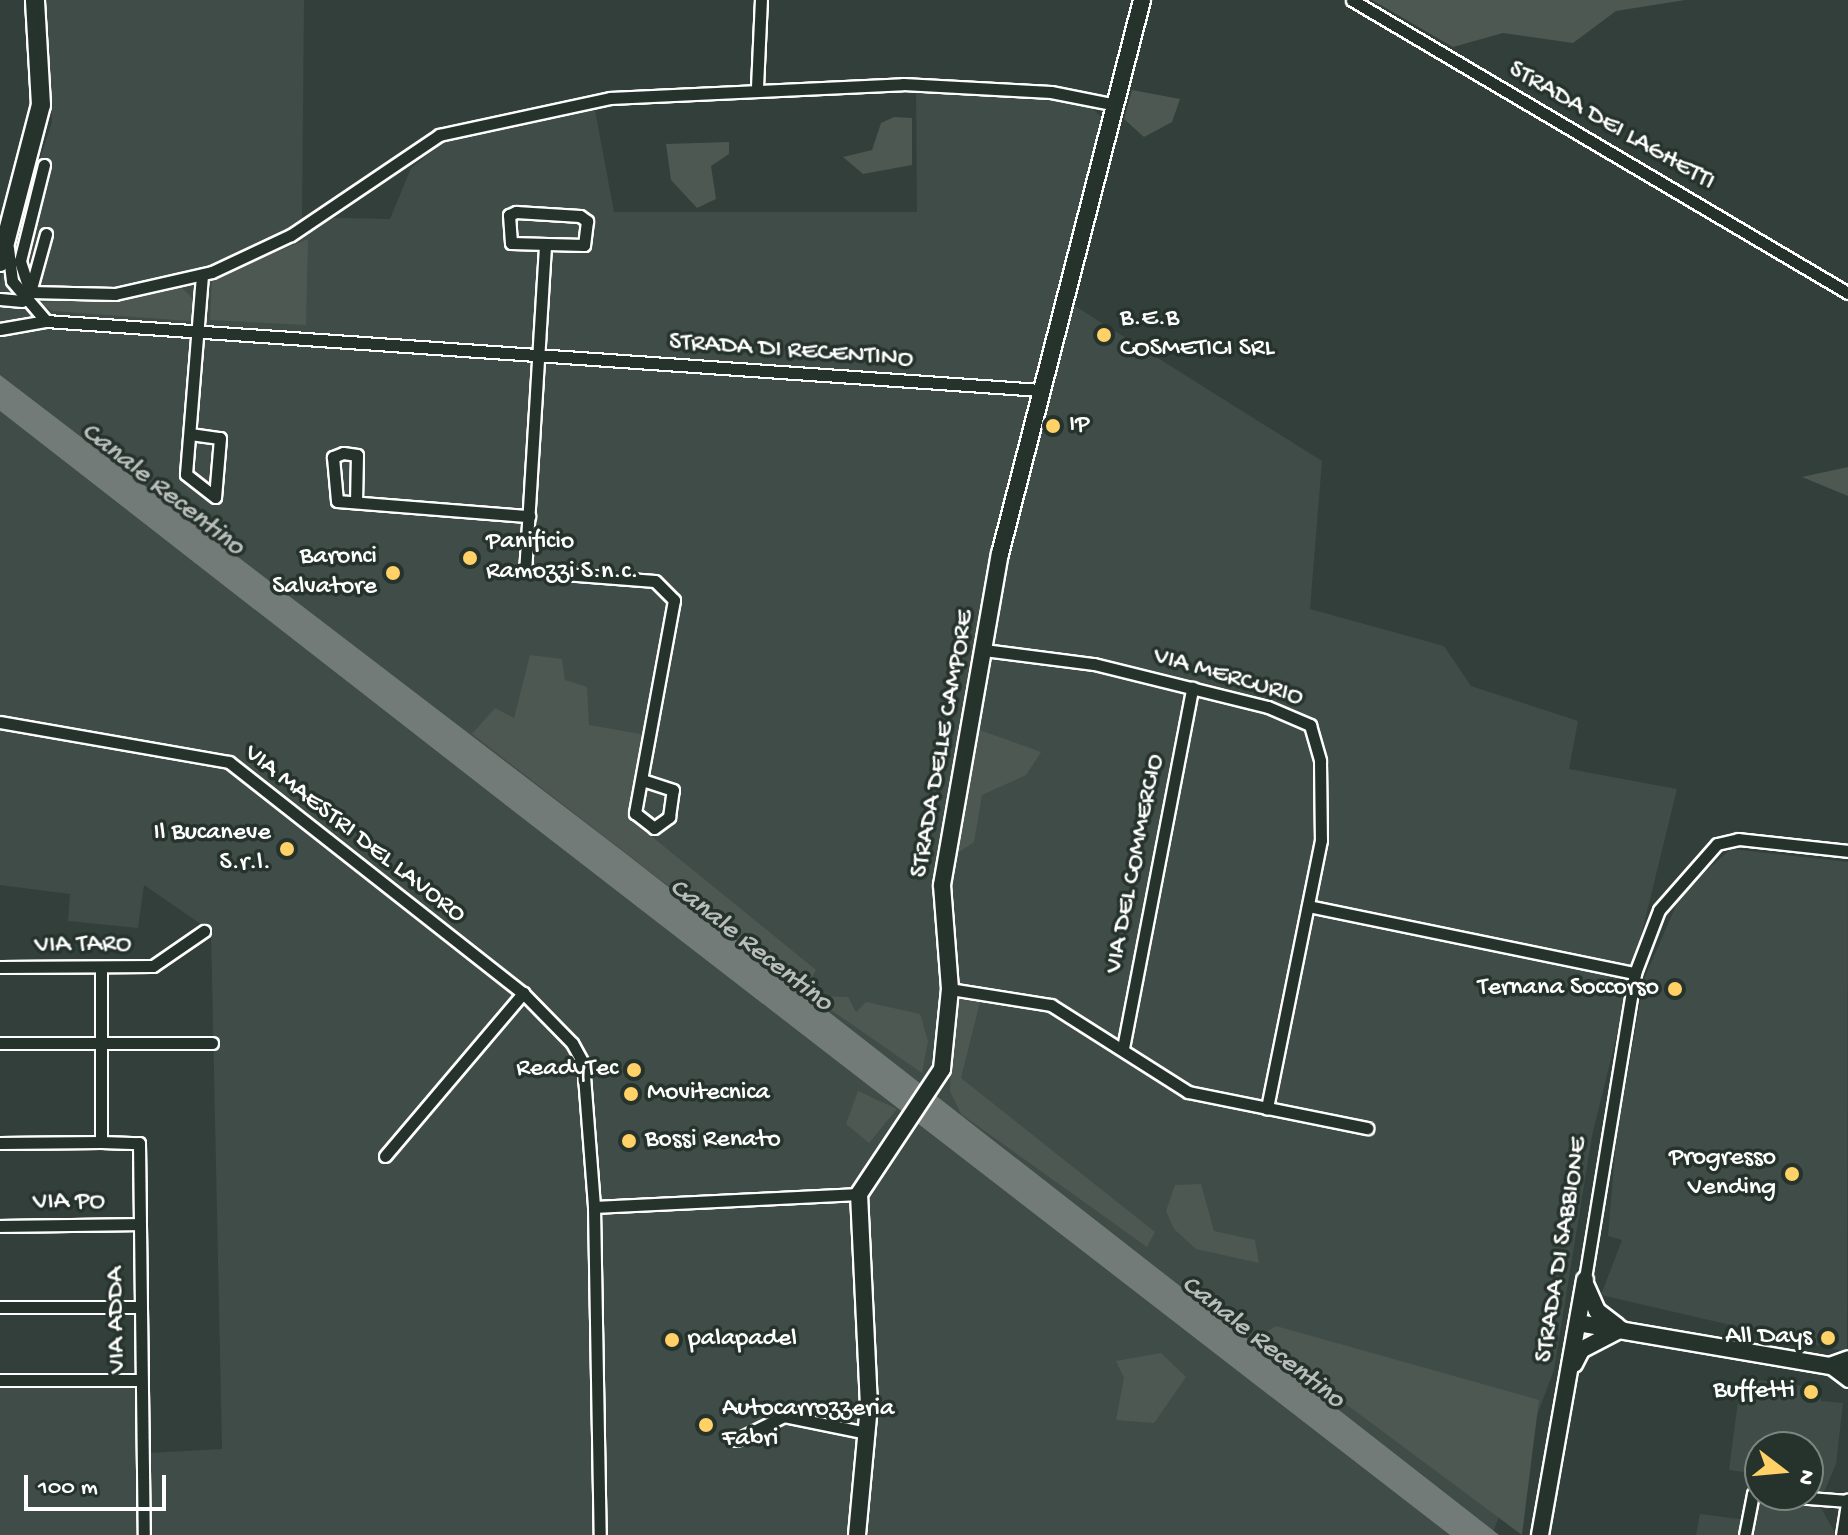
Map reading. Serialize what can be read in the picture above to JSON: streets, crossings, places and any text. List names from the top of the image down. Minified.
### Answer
{"streets":{"street":["STRADA DEI LAGHETTI","STRADA DI RECENTINO","VIA MERCURIO","STRADA DELLE CAMPORE","VIA MAESTRI DEL LAVORO","VIA DEL COMMERCIO","VIA TARO","VIA PO","STRADA DI SABBIONE","VIA ADDA"]},"crossings":[["STRADA DI RECENTINO","STRADA DELLE CAMPORE"],["VIA MERCURIO","STRADA DELLE CAMPORE"],["VIA MERCURIO","VIA DEL COMMERCIO"],["VIA PO","VIA ADDA"]],"water":["Canale Recentino"],"places":["B.E.B COSMETICI SRL","IP","Panificio Ramozzi S.n.c.","Baronci Salvatore","Il Bucaneve S.r.l.","Ternana Soccorso","ReadyTec","Movitecnica","Bossi Renato","Progresso Vending","All Days","palapadel","Buffetti","Autocarrozzeria Fabri"],"scale_bar":"100 m","north":"right"}
